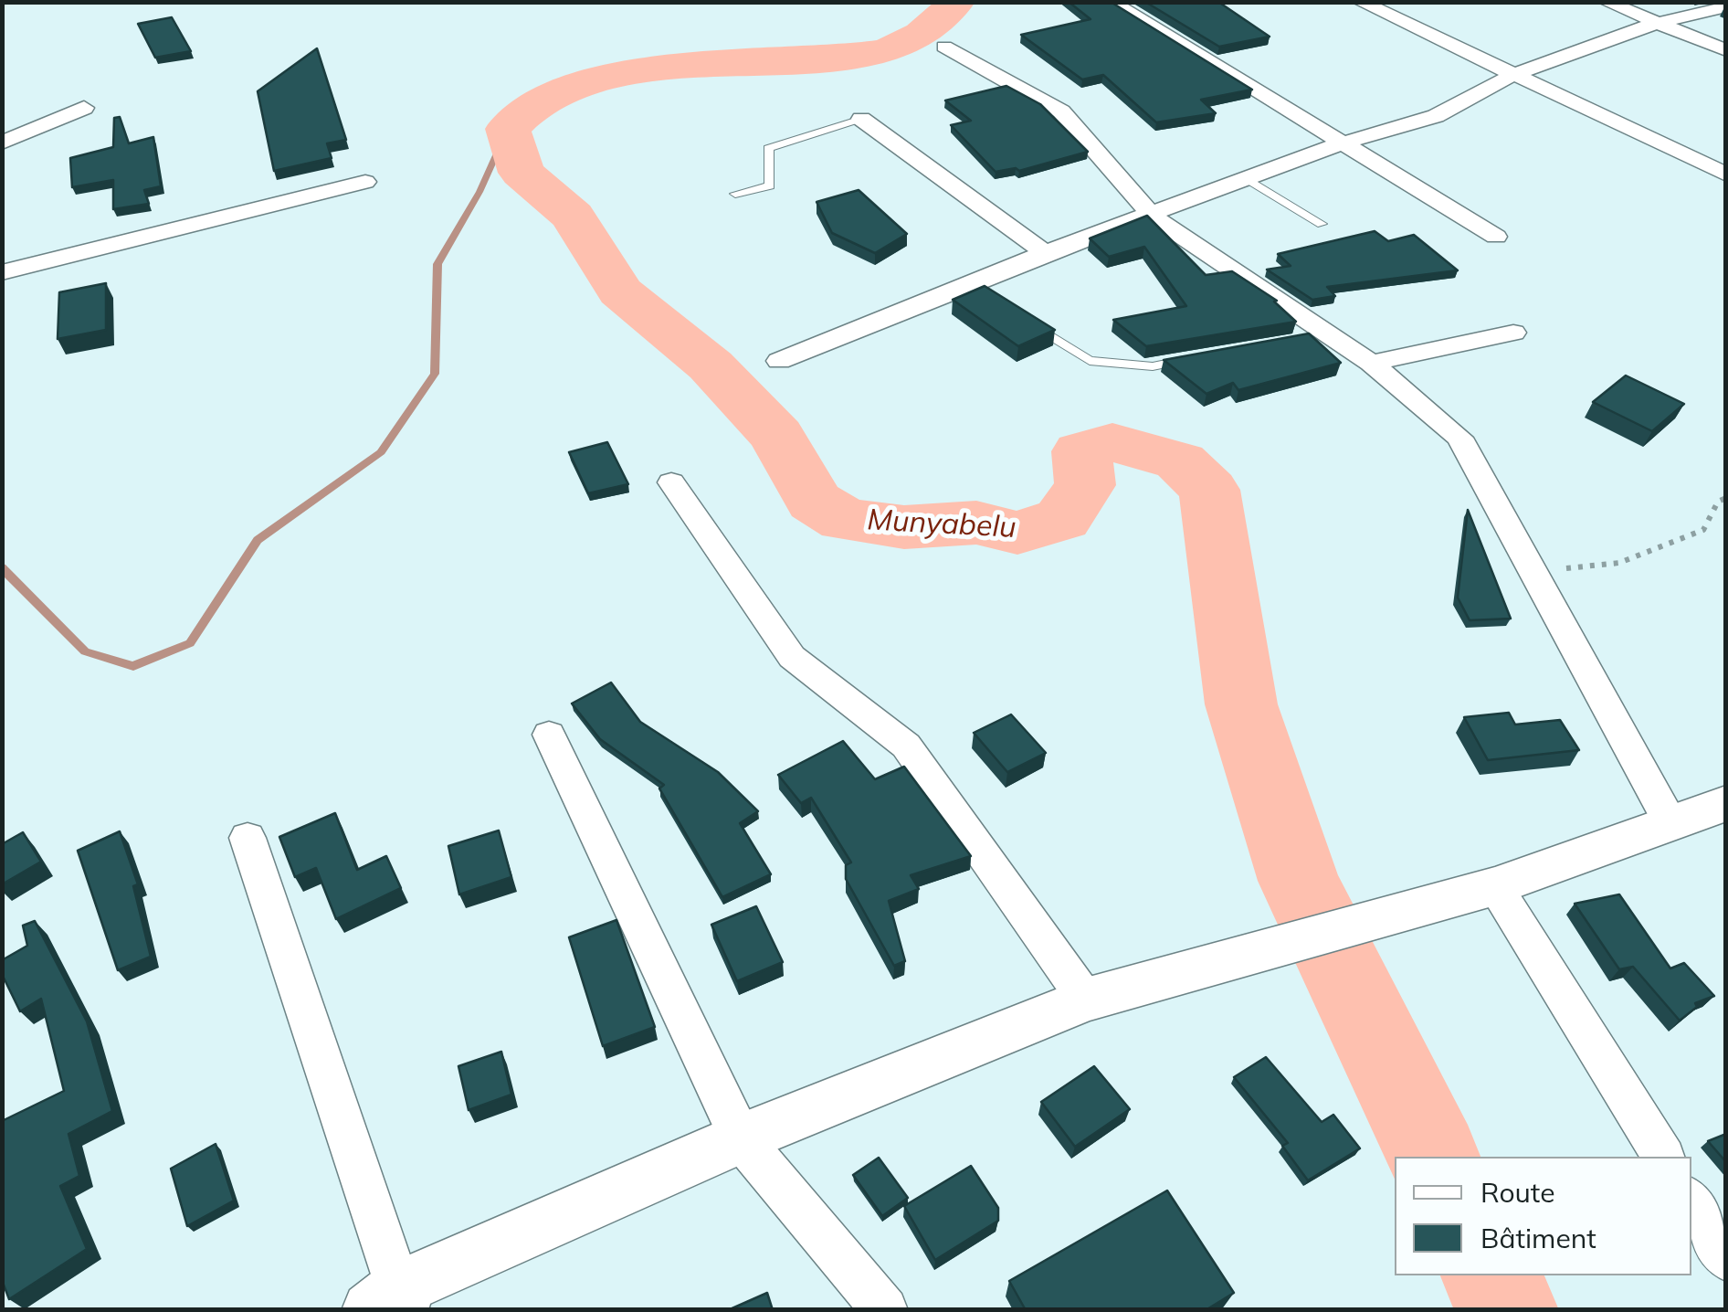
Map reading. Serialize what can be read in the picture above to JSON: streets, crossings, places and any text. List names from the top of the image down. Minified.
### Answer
{"water":["Munyabelu"],"legend":["Route","Bâtiment"]}
